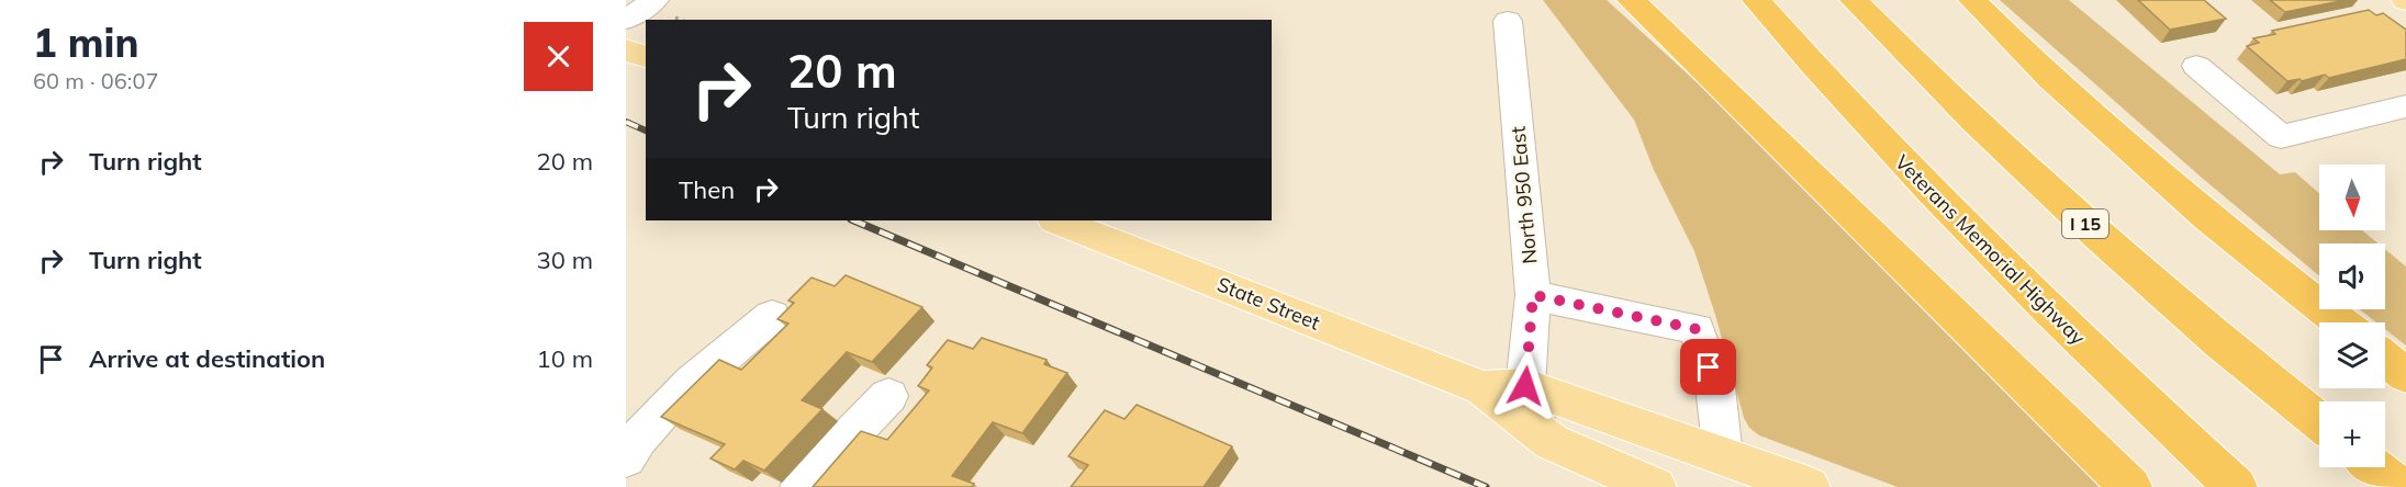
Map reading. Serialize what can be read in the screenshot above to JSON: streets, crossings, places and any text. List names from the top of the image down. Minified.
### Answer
{"streets":{"highway":["I 15","Veterans Memorial Highway"],"main road":["State Street"],"street":["North 950 East"]},"crossings":[["North 950 East","State Street"]],"north":"bottom","page":{"heading":["1 min","60 m · 06:07"],"turn":["20 m","Turn right"],"list":[{"name":"Turn right","value":"20 m"},{"name":"Turn right","value":"30 m"},{"name":"Arrive at destination","value":"10 m"}],"then":"Then","map_buttons":"+"}}
